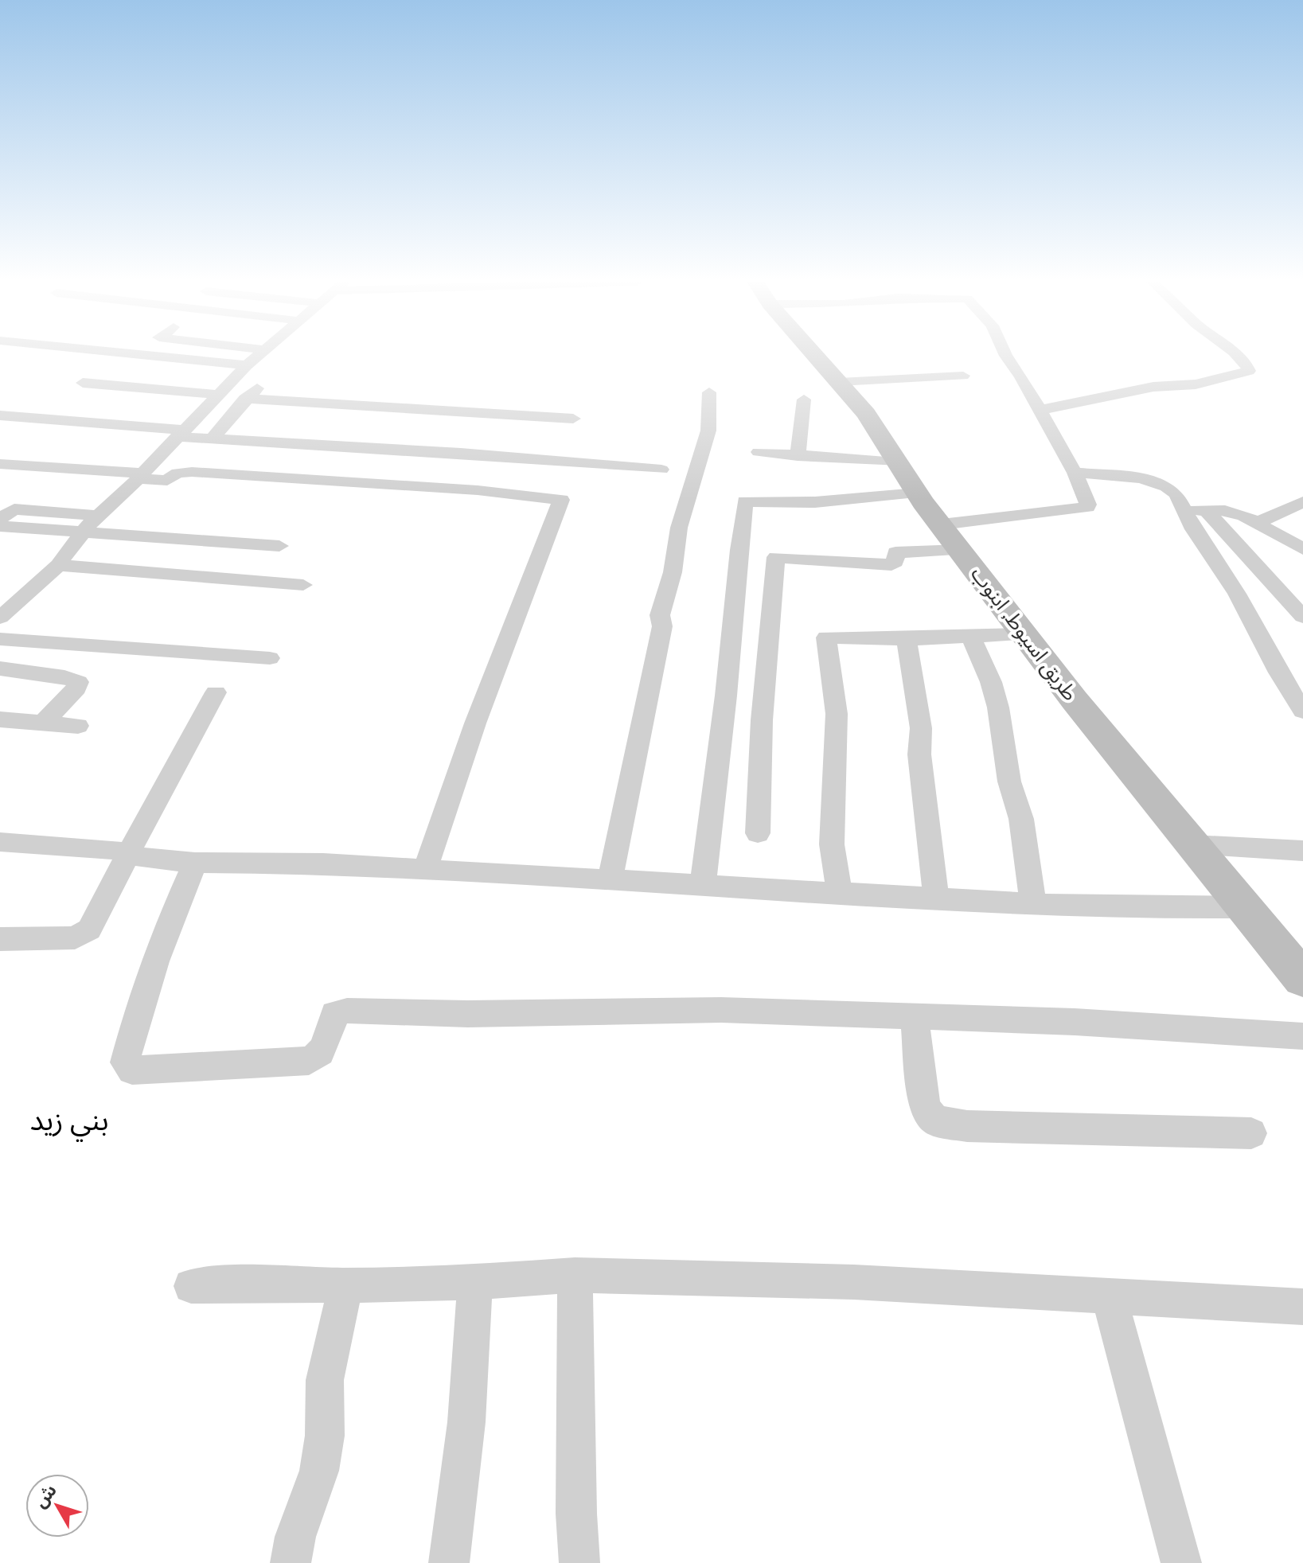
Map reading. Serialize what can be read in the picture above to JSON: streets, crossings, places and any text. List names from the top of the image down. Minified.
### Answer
{"streets":{"street":["طريق اسيوط, ابنوب"]},"districts":["بني زيد"],"north":"top left"}
